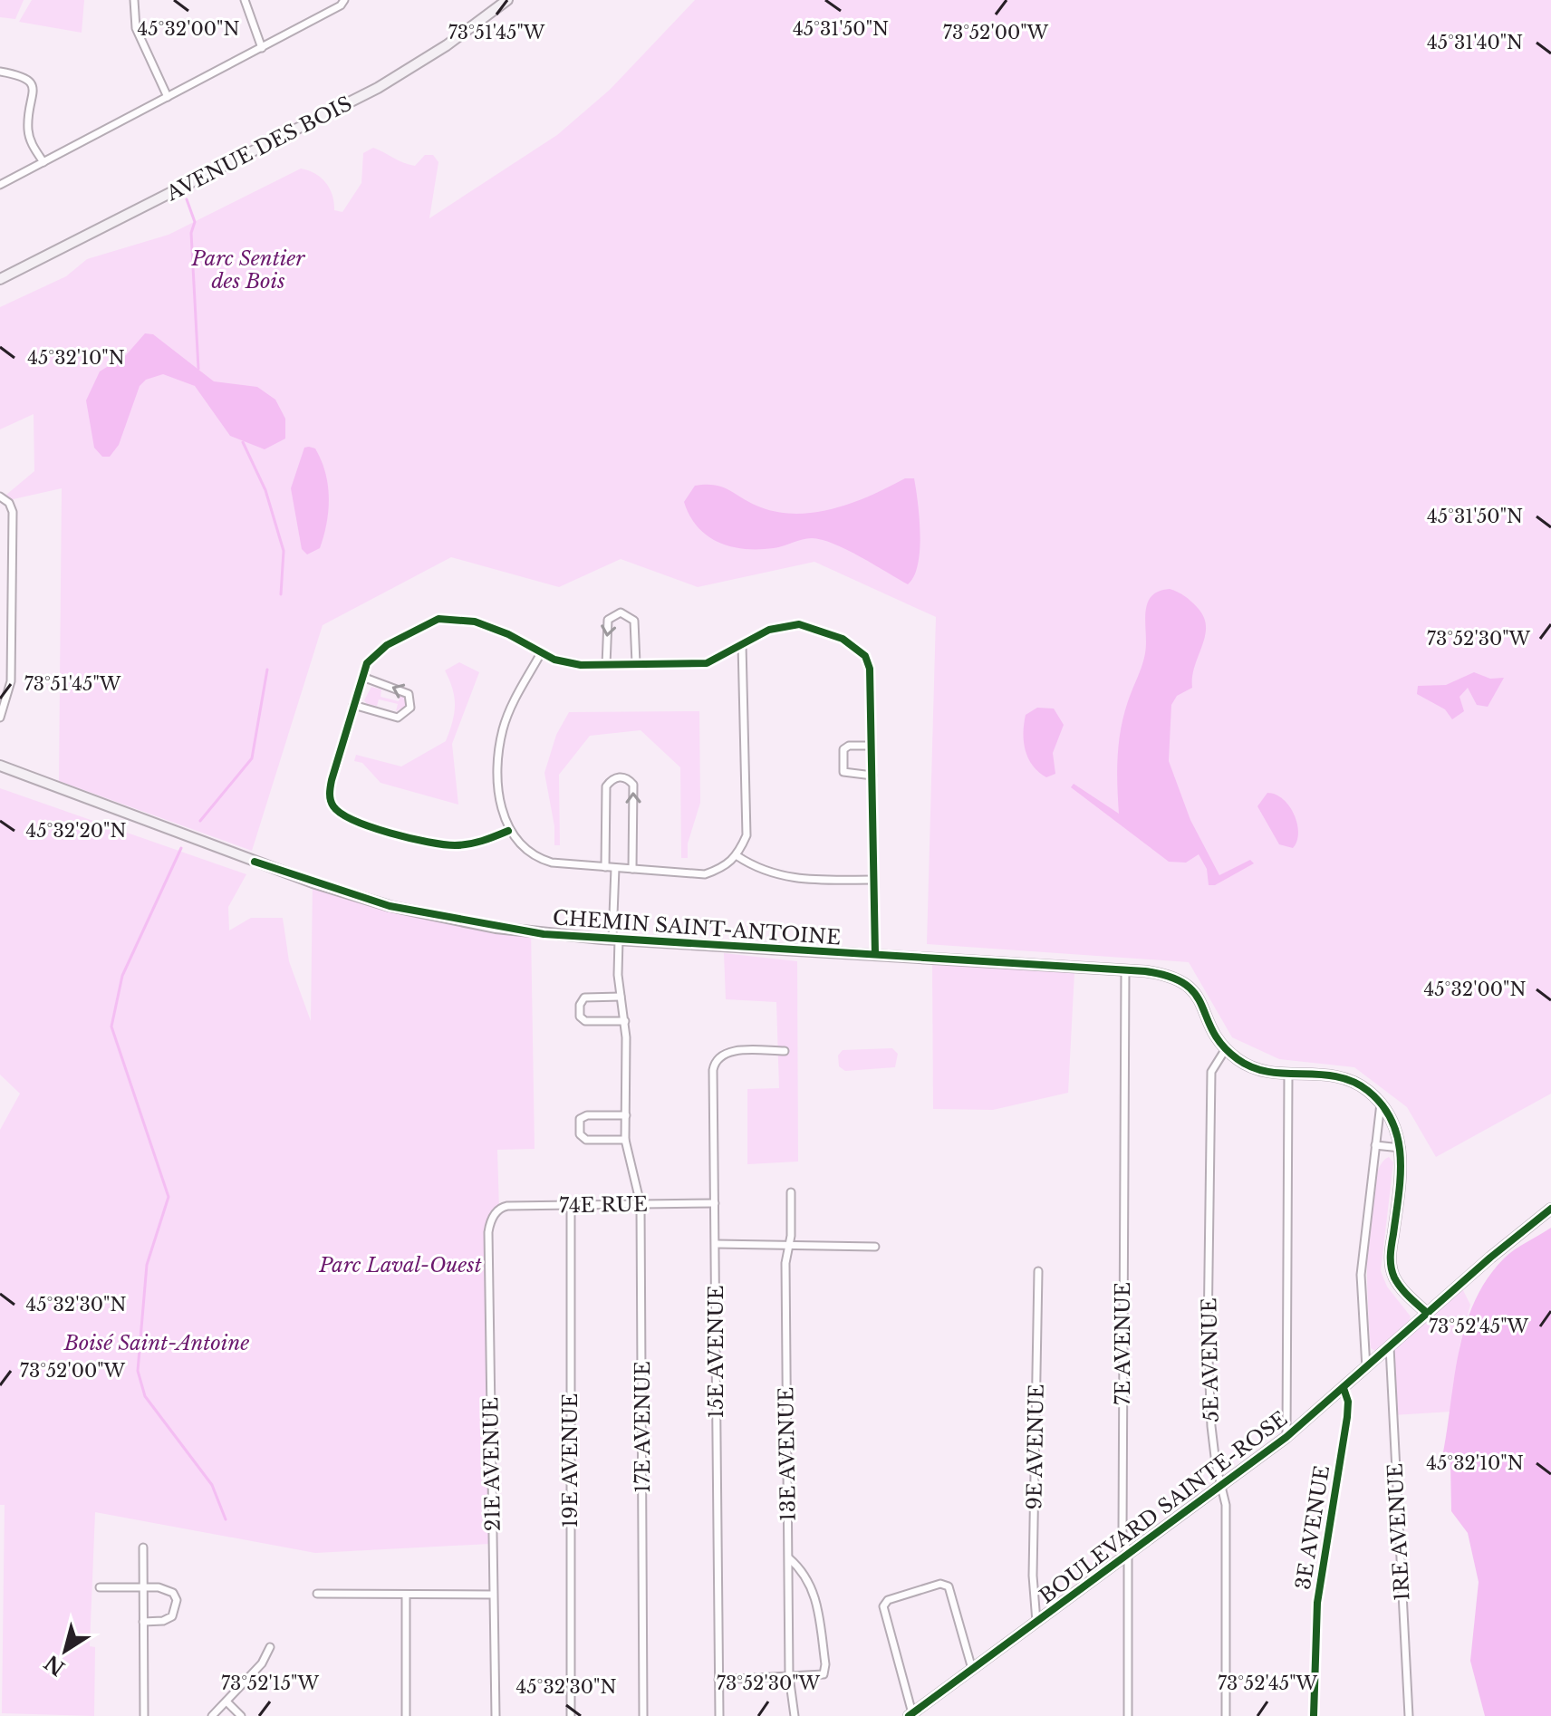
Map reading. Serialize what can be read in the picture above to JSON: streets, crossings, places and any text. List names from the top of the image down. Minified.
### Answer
{"streets":{"street":["AVENUE DES BOIS","CHEMIN SAINT-ANTOINE","74E RUE","7E AVENUE","15E AVENUE","5E AVENUE","17E AVENUE","9E AVENUE","13E AVENUE","19E AVENUE","21E AVENUE","BOULEVARD SAINTE-ROSE","3E AVENUE","1RE AVENUE"]},"crossings":[["CHEMIN SAINT-ANTOINE","7E AVENUE"],["CHEMIN SAINT-ANTOINE","5E AVENUE"],["CHEMIN SAINT-ANTOINE","17E AVENUE"],["CHEMIN SAINT-ANTOINE","BOULEVARD SAINTE-ROSE"],["74E RUE","15E AVENUE"],["74E RUE","17E AVENUE"],["74E RUE","19E AVENUE"],["74E RUE","21E AVENUE"],["7E AVENUE","BOULEVARD SAINTE-ROSE"],["5E AVENUE","BOULEVARD SAINTE-ROSE"],["9E AVENUE","BOULEVARD SAINTE-ROSE"],["BOULEVARD SAINTE-ROSE","3E AVENUE"],["BOULEVARD SAINTE-ROSE","1RE AVENUE"]],"parks":["Parc Sentier des Bois","Parc Laval-Ouest","Boisé Saint-Antoine"],"north":"bottom left","coordinates":["45°32'00\"N","45°31'50\"N","73°51'45\"W","73°52'00\"W","45°31'40\"N","45°32'10\"N","73°52'30\"W","45°32'20\"N","45°32'30\"N","73°52'45\"W","73°52'15\"W"]}
